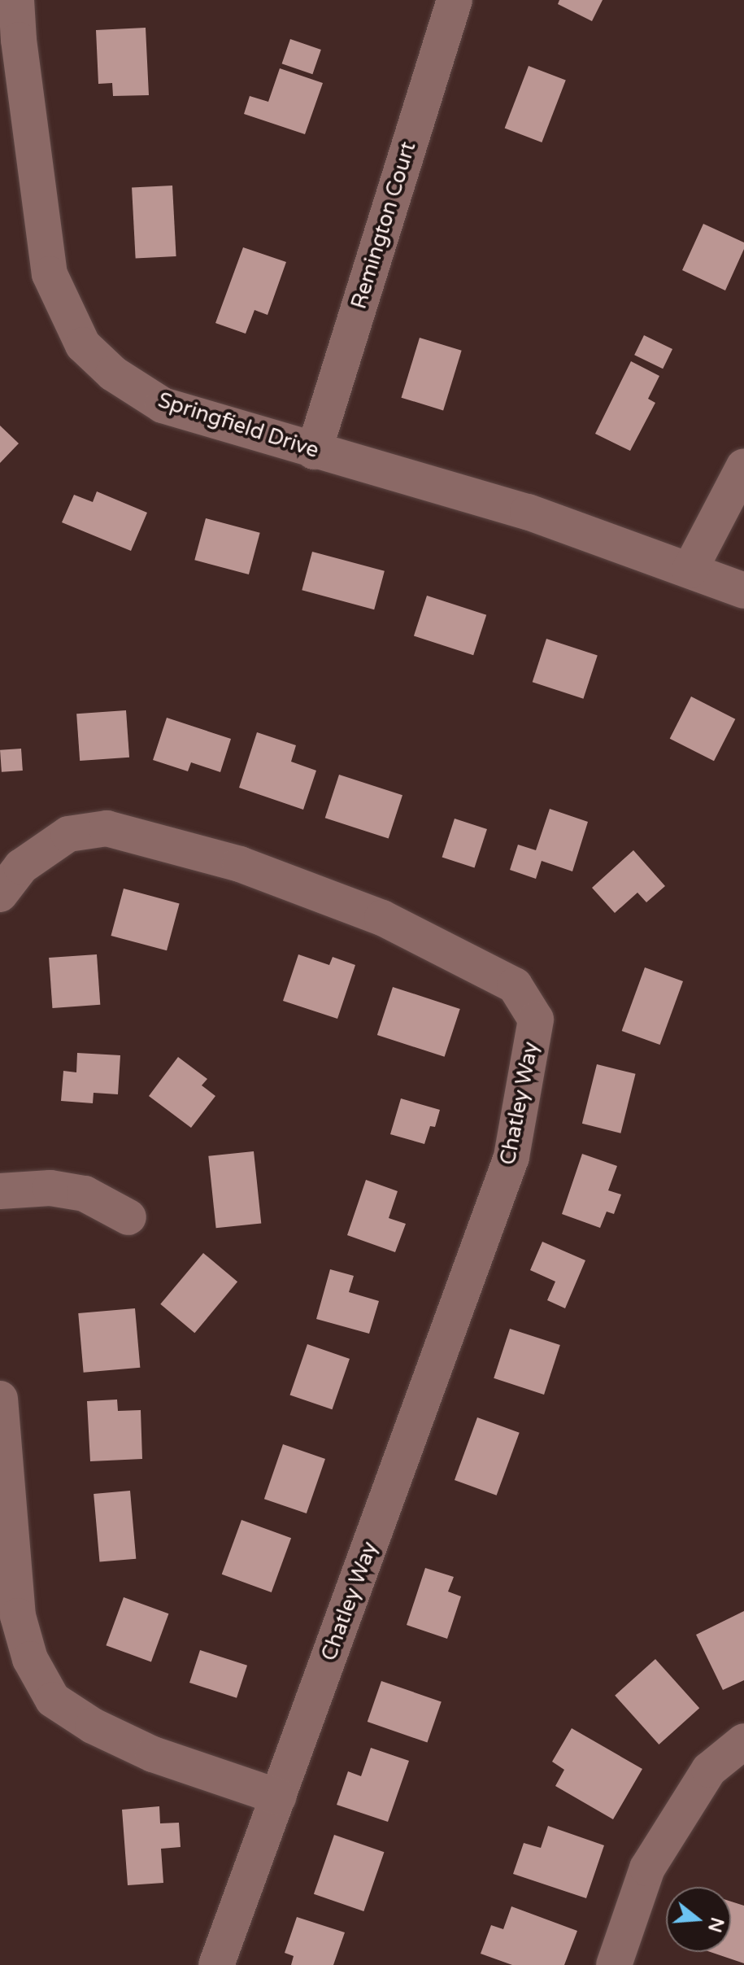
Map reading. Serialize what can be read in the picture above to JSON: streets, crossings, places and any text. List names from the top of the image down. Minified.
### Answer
{"streets":{"street":["Remington Court","Springfield Drive","Chatley Way"]},"crossings":[["Remington Court","Springfield Drive"]],"north":"right"}
